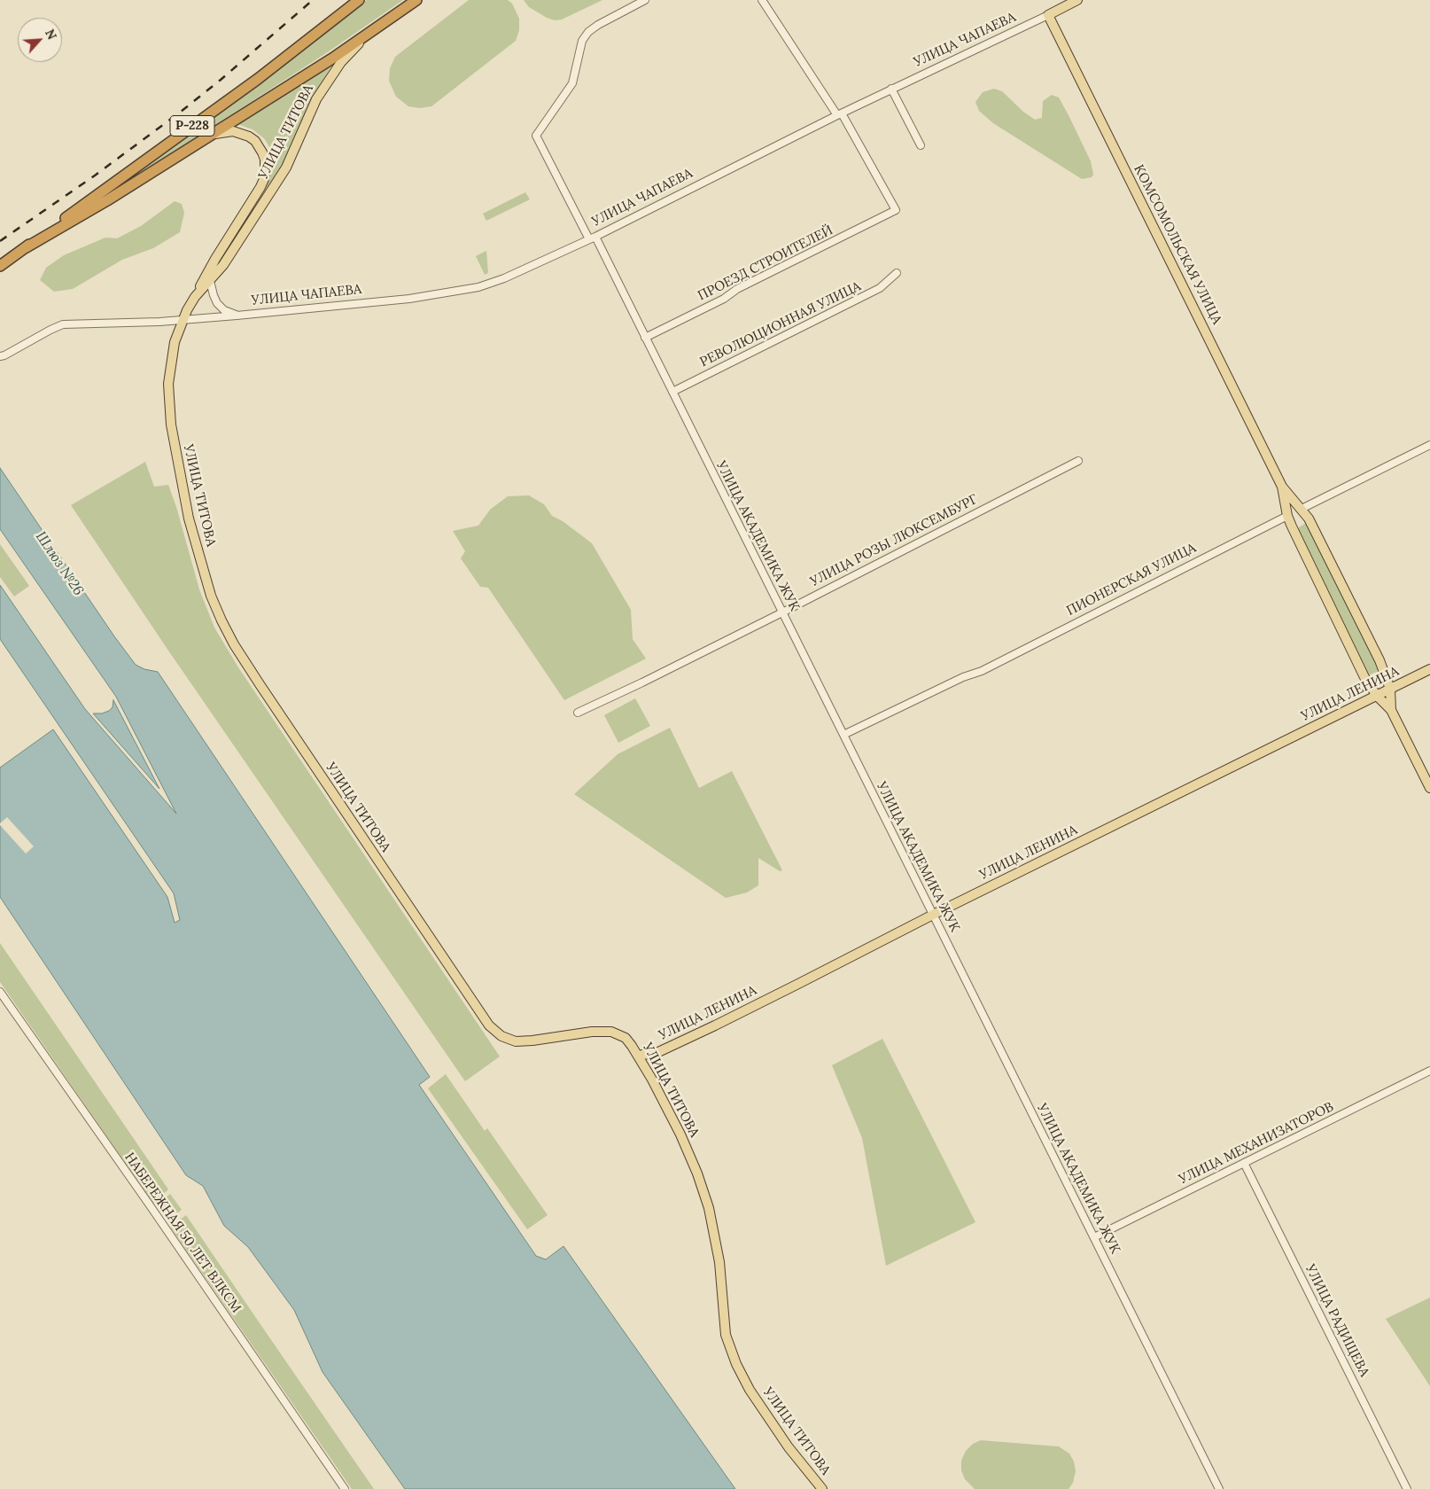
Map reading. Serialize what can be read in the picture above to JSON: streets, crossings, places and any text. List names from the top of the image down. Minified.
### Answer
{"streets":{"highway":["Р-228"],"main road":["УЛИЦА ЧАПАЕВА","УЛИЦА ТИТОВА","КОМСОМОЛЬСКАЯ УЛИЦА","ПИОНЕРСКАЯ УЛИЦА","УЛИЦА ЛЕНИНА"],"street":["ПРОЕЗД СТРОИТЕЛЕЙ","РЕВОЛЮЦИОННАЯ УЛИЦА","УЛИЦА АКАДЕМИКА ЖУК","УЛИЦА РОЗЫ ЛЮКСЕМБУРГ","УЛИЦА МЕХАНИЗАТОРОВ","НАБЕРЕЖНАЯ 50 ЛЕТ ВЛКСМ","УЛИЦА РАДИЩЕВА"]},"crossings":[["УЛИЦА ЧАПАЕВА","УЛИЦА ТИТОВА"],["УЛИЦА ЧАПАЕВА","КОМСОМОЛЬСКАЯ УЛИЦА"],["УЛИЦА ЧАПАЕВА","ПРОЕЗД СТРОИТЕЛЕЙ"],["УЛИЦА ЧАПАЕВА","УЛИЦА АКАДЕМИКА ЖУК"],["Р-228","УЛИЦА ТИТОВА"],["УЛИЦА ТИТОВА","УЛИЦА ЛЕНИНА"],["КОМСОМОЛЬСКАЯ УЛИЦА","ПИОНЕРСКАЯ УЛИЦА"],["КОМСОМОЛЬСКАЯ УЛИЦА","УЛИЦА ЛЕНИНА"],["ПРОЕЗД СТРОИТЕЛЕЙ","УЛИЦА АКАДЕМИКА ЖУК"],["РЕВОЛЮЦИОННАЯ УЛИЦА","УЛИЦА АКАДЕМИКА ЖУК"],["УЛИЦА АКАДЕМИКА ЖУК","УЛИЦА РОЗЫ ЛЮКСЕМБУРГ"],["УЛИЦА АКАДЕМИКА ЖУК","ПИОНЕРСКАЯ УЛИЦА"],["УЛИЦА АКАДЕМИКА ЖУК","УЛИЦА ЛЕНИНА"],["УЛИЦА АКАДЕМИКА ЖУК","УЛИЦА МЕХАНИЗАТОРОВ"],["УЛИЦА МЕХАНИЗАТОРОВ","УЛИЦА РАДИЩЕВА"]],"water":["Шлюз №26"],"north":"top right"}
